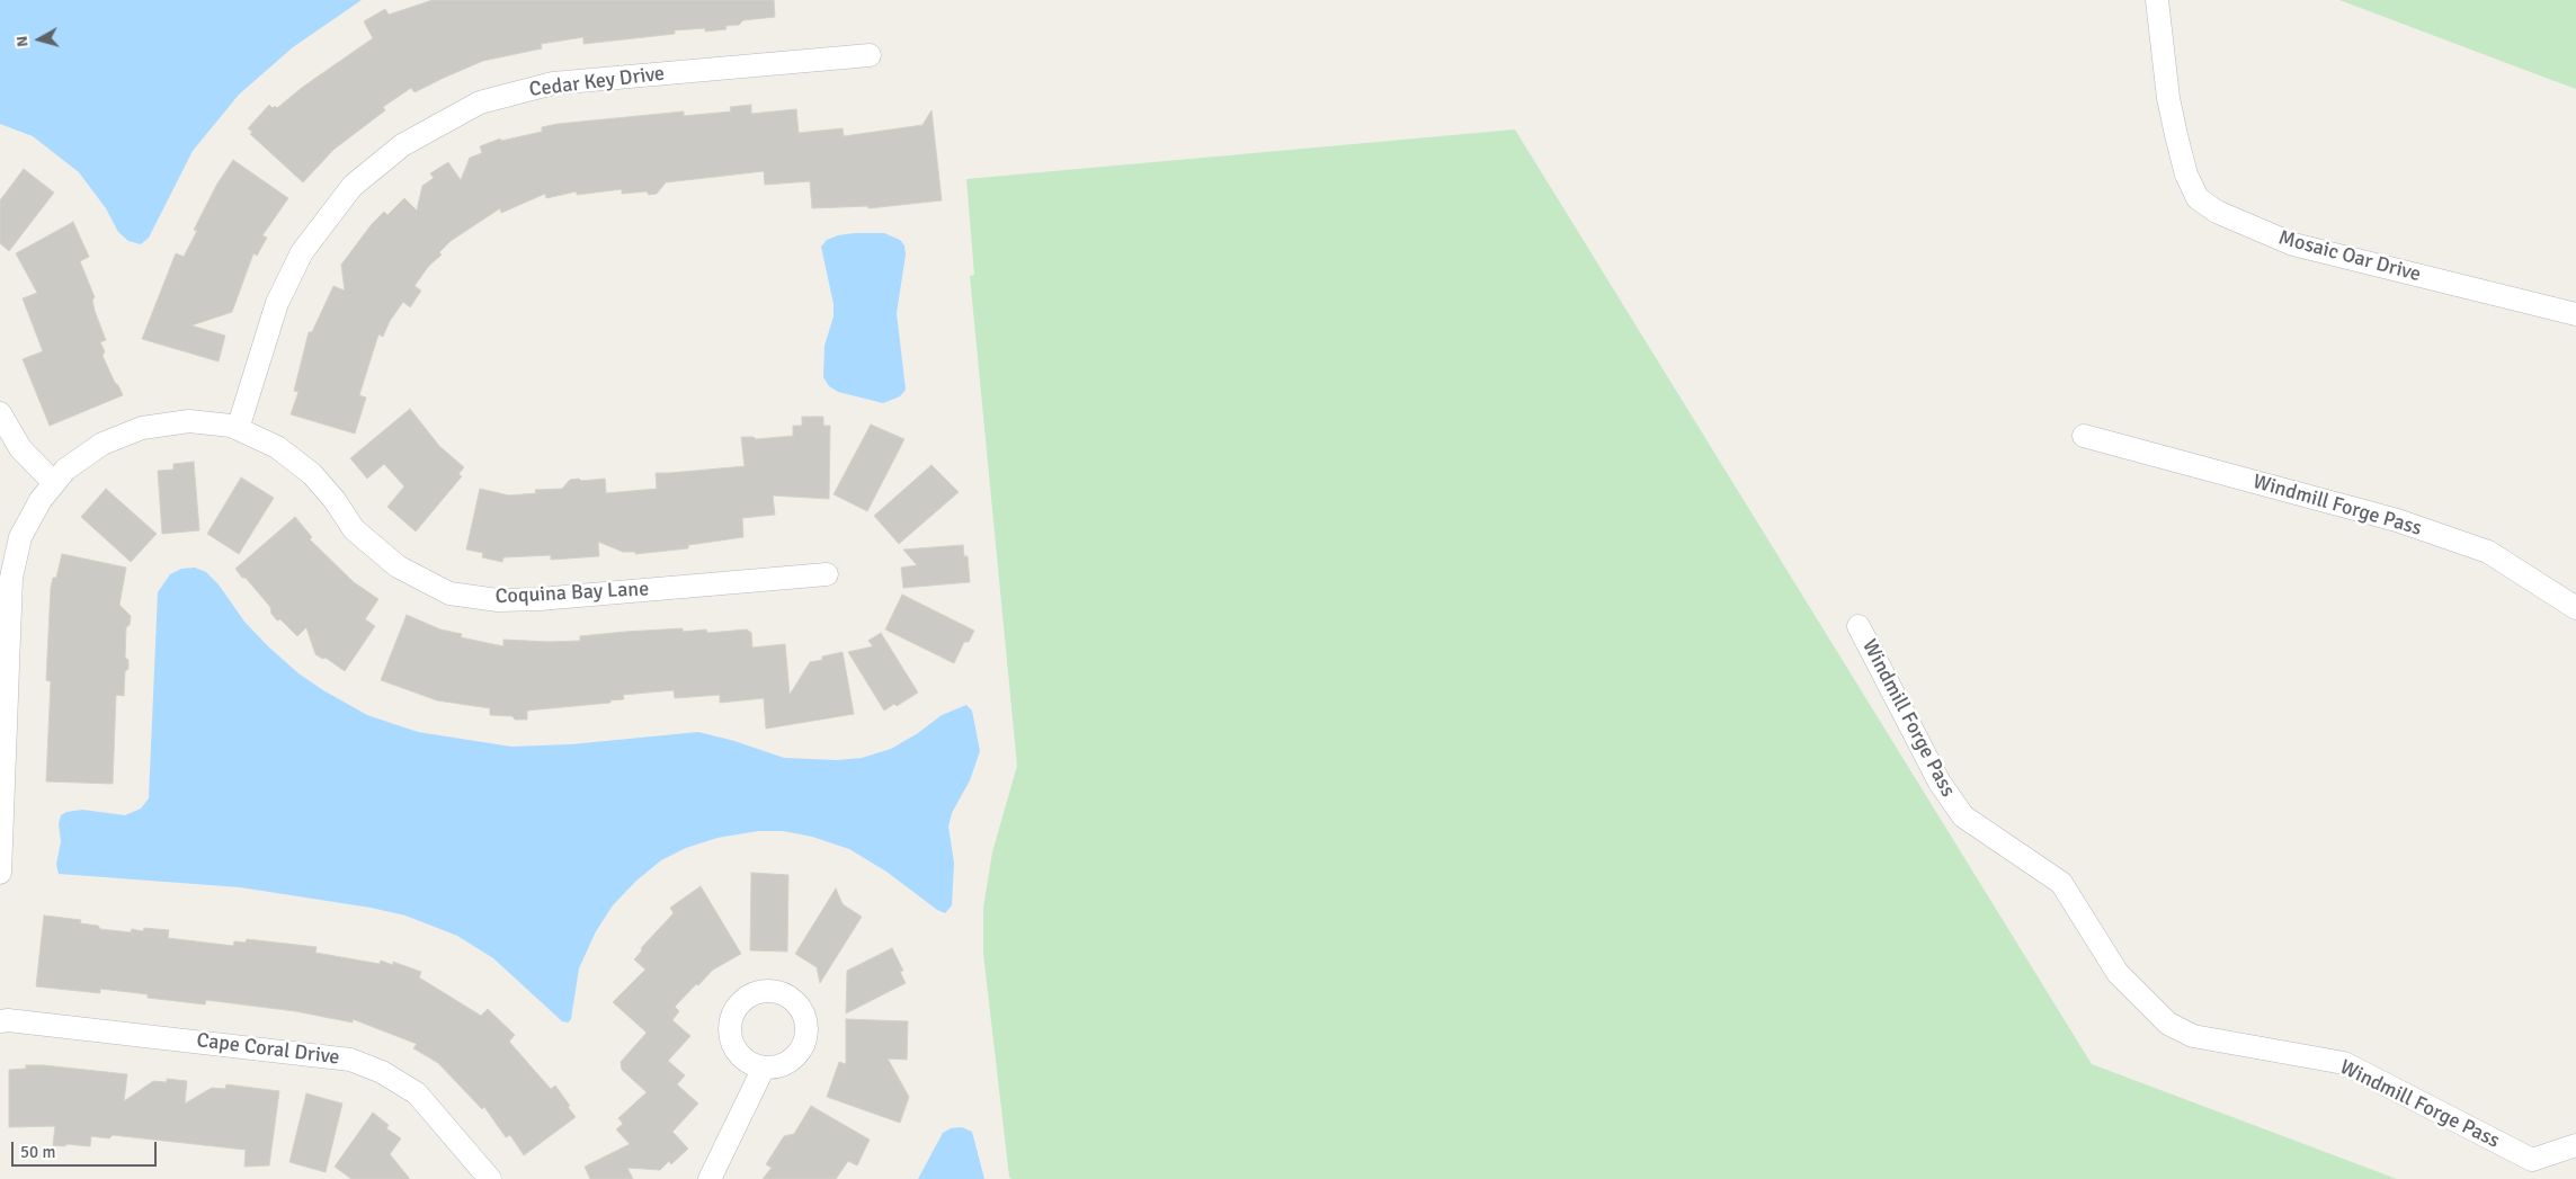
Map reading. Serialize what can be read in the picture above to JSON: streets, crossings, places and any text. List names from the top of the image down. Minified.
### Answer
{"streets":{"street":["Cedar Key Drive","Mosaic Oar Drive","Windmill Forge Pass","Coquina Bay Lane","Cape Coral Drive"]},"crossings":[["Cedar Key Drive","Coquina Bay Lane"]],"scale_bar":"50 m","north":"left"}
